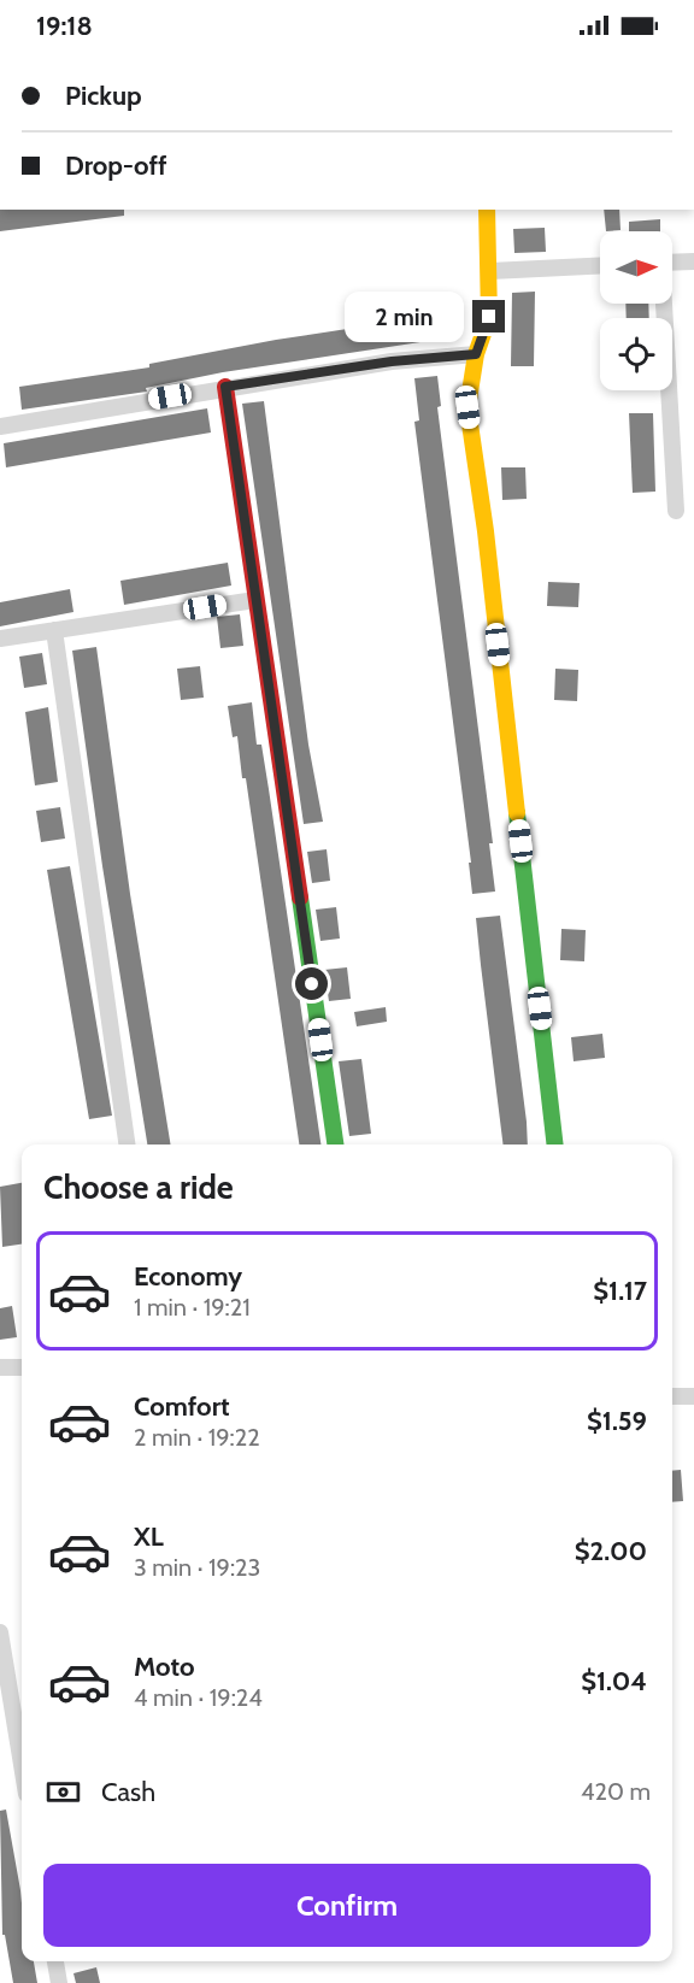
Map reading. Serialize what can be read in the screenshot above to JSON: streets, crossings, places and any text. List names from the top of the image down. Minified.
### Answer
{"north":"right","page":{"status":"19:18","banner":["Pickup","Drop-off"],"bubble":"2 min","heading":"Choose a ride","list":[{"name":"Economy","note":"1 min · 19:21","value":"$1.17"},{"name":"Comfort","note":"2 min · 19:22","value":"$1.59"},{"name":"XL","note":"3 min · 19:23","value":"$2.00"},{"name":"Moto","note":"4 min · 19:24","value":"$1.04"}],"pay":["Cash","420 m"],"buttons":"Confirm"}}
